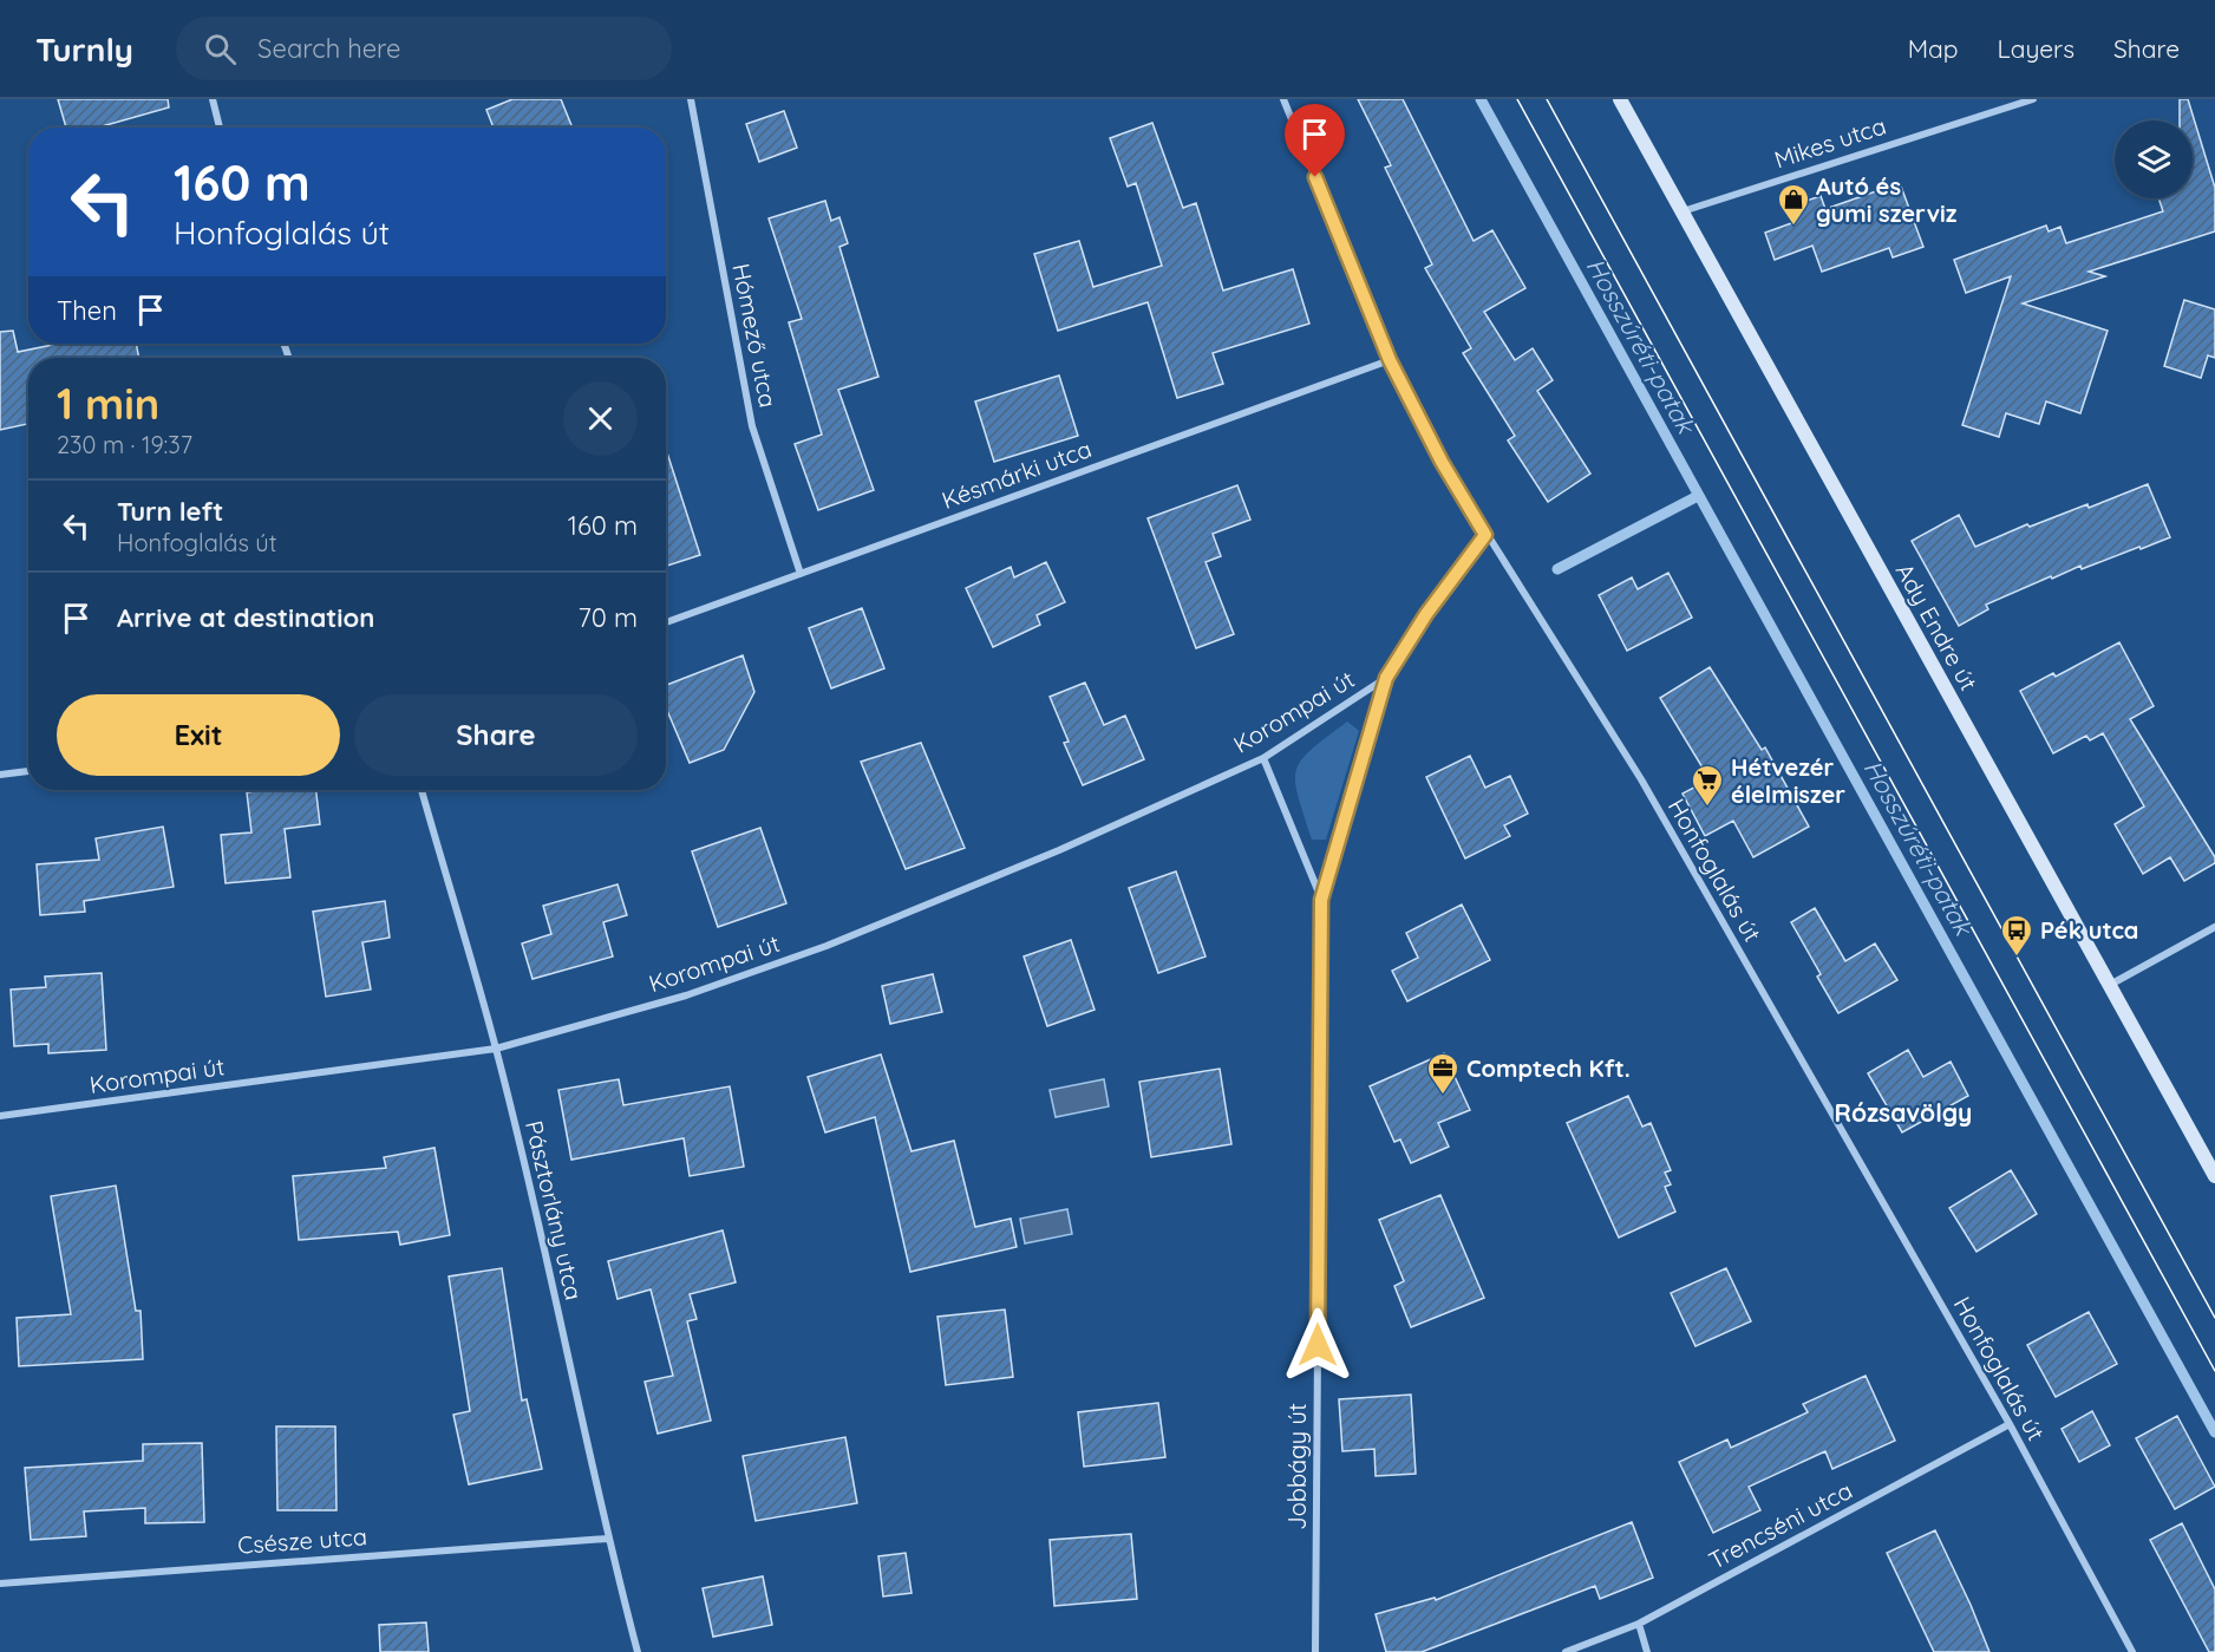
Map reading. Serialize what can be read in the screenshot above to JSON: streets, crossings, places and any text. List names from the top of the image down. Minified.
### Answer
{"streets":{"street":["Mikes utca","Hómező utca","Késmárki utca","Ady Endre út","Korompai út","Honfoglalás út","Pásztorlány utca","Jobbágy út","Trencséni utca","Csésze utca"]},"crossings":[["Mikes utca","Ady Endre út"],["Hómező utca","Késmárki utca"],["Késmárki utca","Honfoglalás út"],["Korompai út","Pásztorlány utca"],["Korompai út","Jobbágy út"],["Honfoglalás út","Jobbágy út"],["Honfoglalás út","Trencséni utca"],["Pásztorlány utca","Csésze utca"]],"districts":["Rózsavölgy"],"water":["Hosszúréti-patak"],"places":{"shop":["Autó és gumi szerviz"],"supermarket":["Hétvezér élelmiszer"],"bus stop":["Pék utca"],"office":["Comptech Kft."]},"page":{"header":"Turnly","search":"Search here","nav":["Map","Layers","Share"],"turn":["160 m","Honfoglalás út"],"then":"Then","heading":["1 min","230 m · 19:37"],"list":[{"name":"Turn left","note":"Honfoglalás út","value":"160 m"},{"name":"Arrive at destination","value":"70 m"}],"buttons":["Exit","Share"]}}
